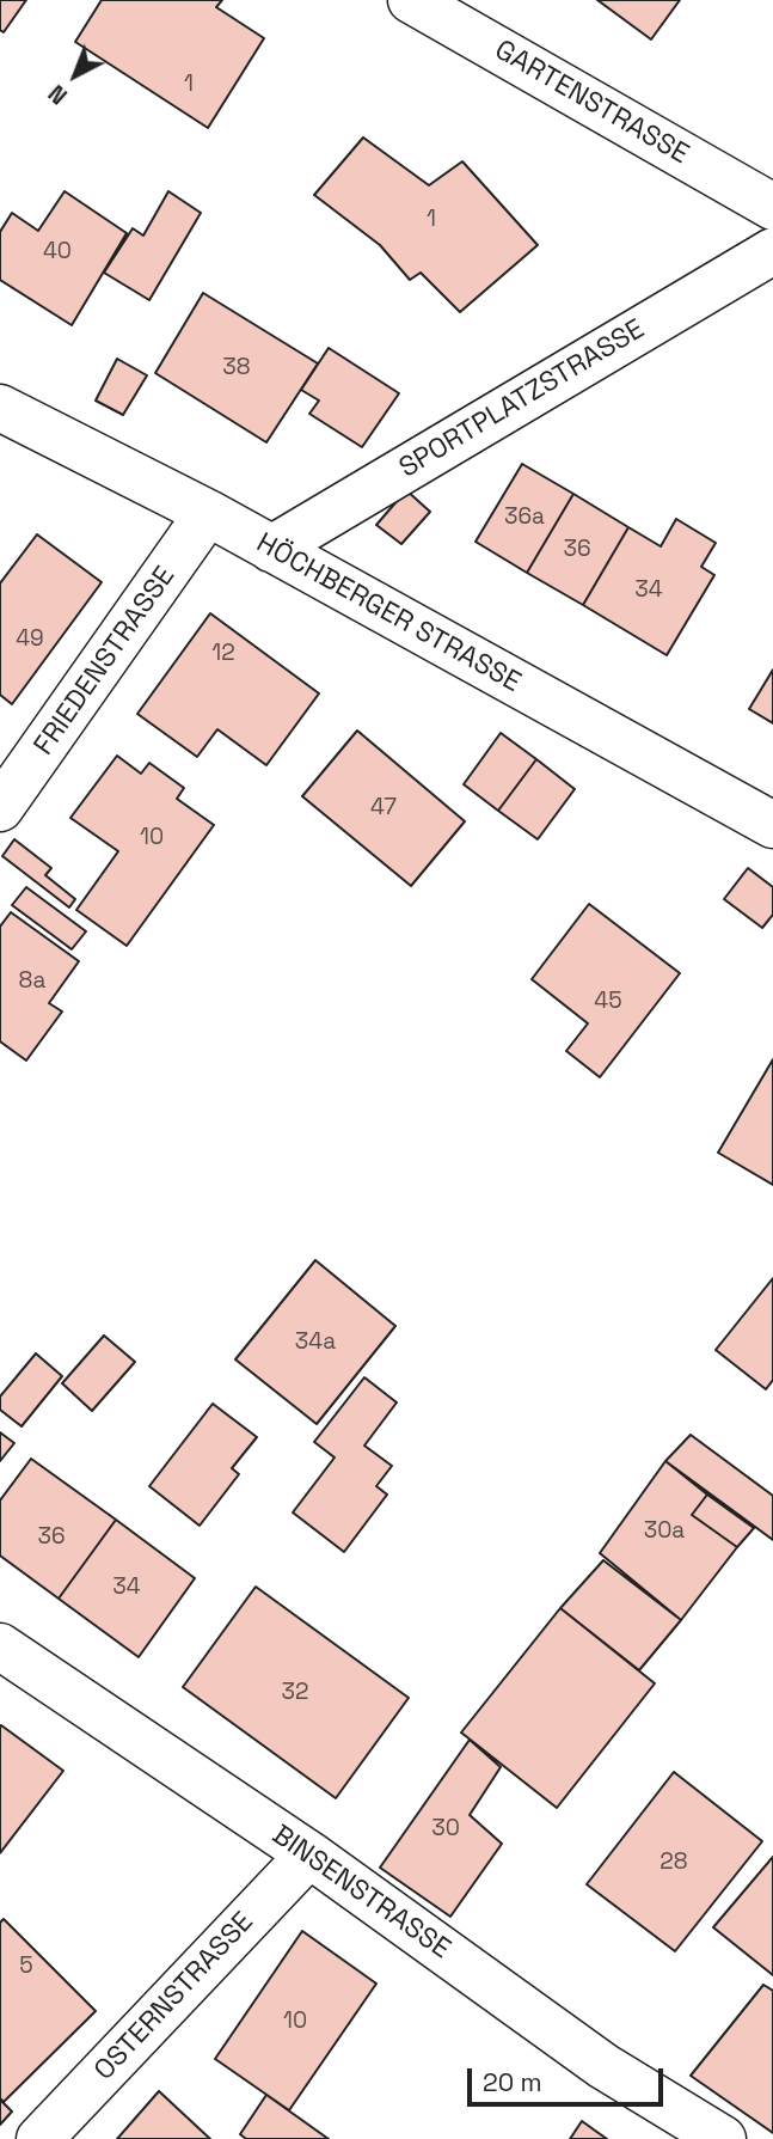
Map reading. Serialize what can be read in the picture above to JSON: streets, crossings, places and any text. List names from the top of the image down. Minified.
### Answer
{"streets":{"street":["GARTENSTRASSE","SPORTPLATZSTRASSE","HÖCHBERGER STRASSE","FRIEDENSTRASSE","BINSENSTRASSE","OSTERNSTRASSE"]},"crossings":[["SPORTPLATZSTRASSE","HÖCHBERGER STRASSE"],["HÖCHBERGER STRASSE","FRIEDENSTRASSE"],["BINSENSTRASSE","OSTERNSTRASSE"]],"house_numbers":["1","1","40","38","36a","36","34","49","12","47","10","8a","45","34a","30a","36","34","32","30","28","5","10"],"scale_bar":"20 m","north":"bottom left"}
